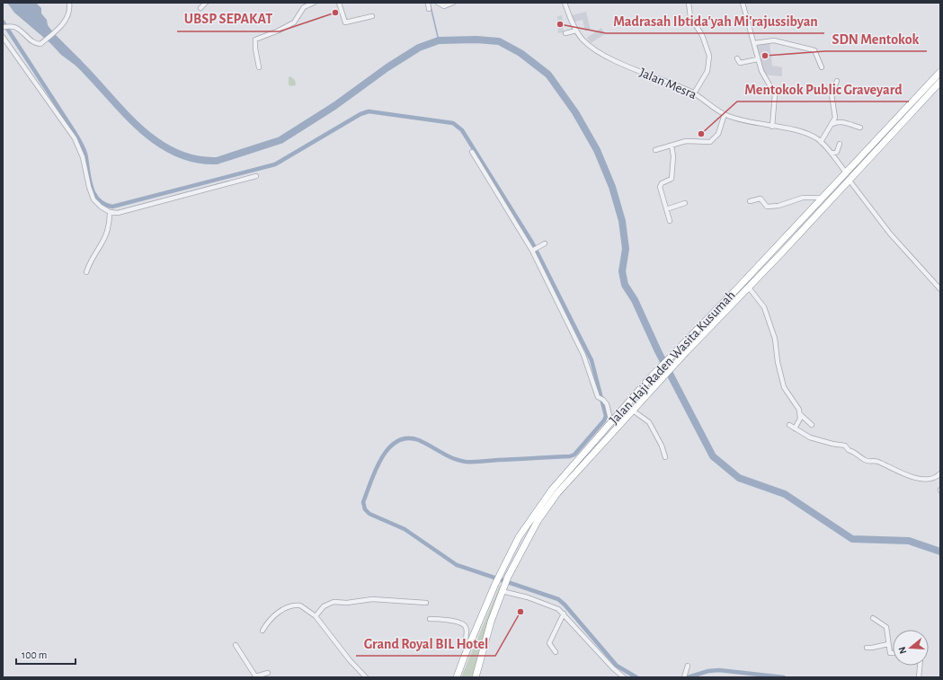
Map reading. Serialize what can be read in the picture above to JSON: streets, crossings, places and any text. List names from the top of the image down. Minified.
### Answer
{"streets":{"highway":["Jalan Haji Raden Wasita Kusumah"],"street":["Jalan Mesra"]},"crossings":[["Jalan Mesra","Jalan Haji Raden Wasita Kusumah"]],"places":["UBSP SEPAKAT","Madrasah Ibtida'yah Mi'rajussibyan","SDN Mentokok","Mentokok Public Graveyard","Grand Royal BIL Hotel"],"scale_bar":"100 m","north":"left"}
